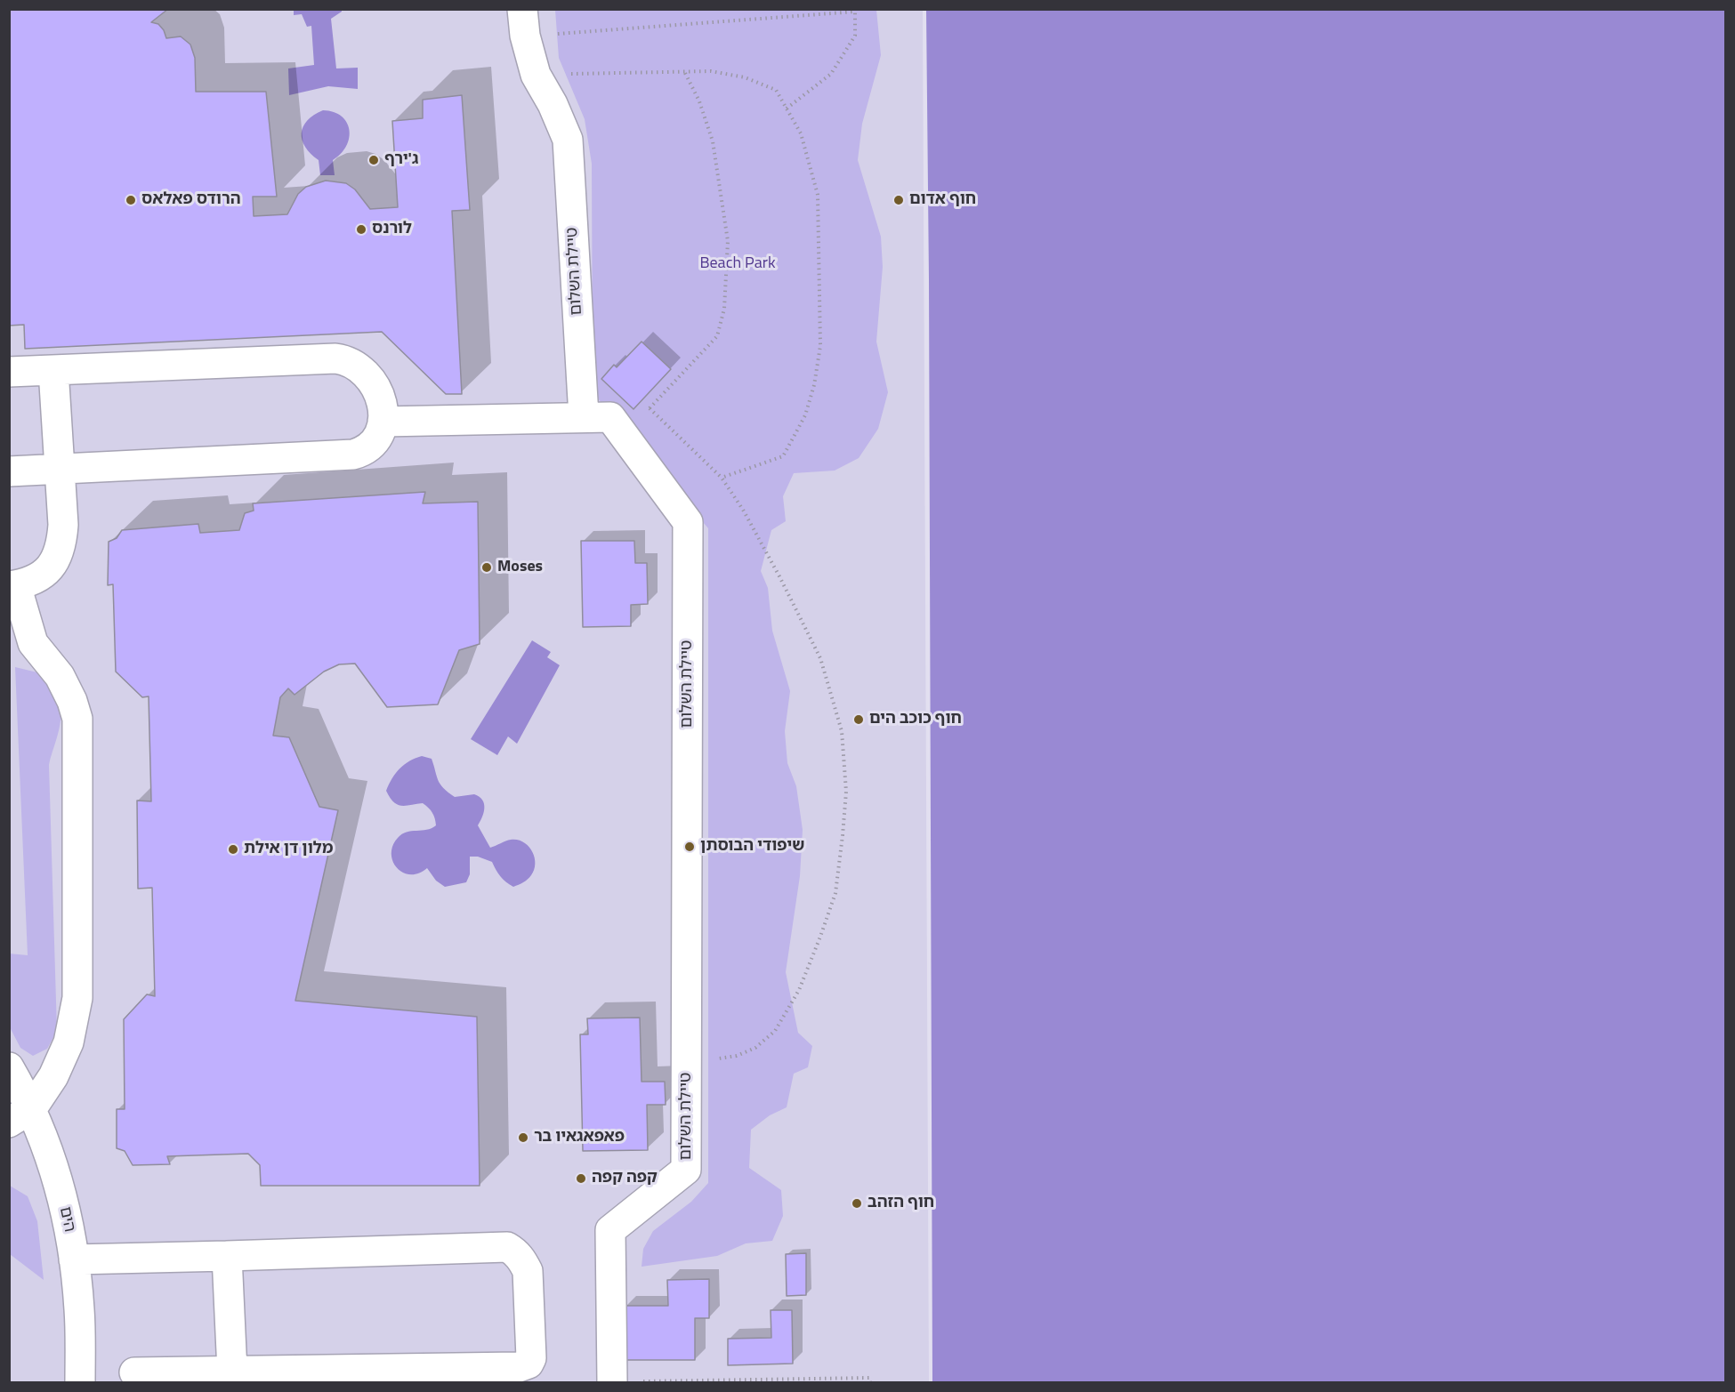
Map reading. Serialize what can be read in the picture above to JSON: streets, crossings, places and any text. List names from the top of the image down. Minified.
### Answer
{"streets":{"street":["טיילת השלום","הים"]},"parks":["Beach Park"],"places":["ג'ירף","הרודס פאלאס","חוף אדום","לורנס","Moses","חוף כוכב הים","שיפודי הבוסתן","מלון דן אילת","פאפאגאיו בר","קפה קפה","חוף הזהב"]}
